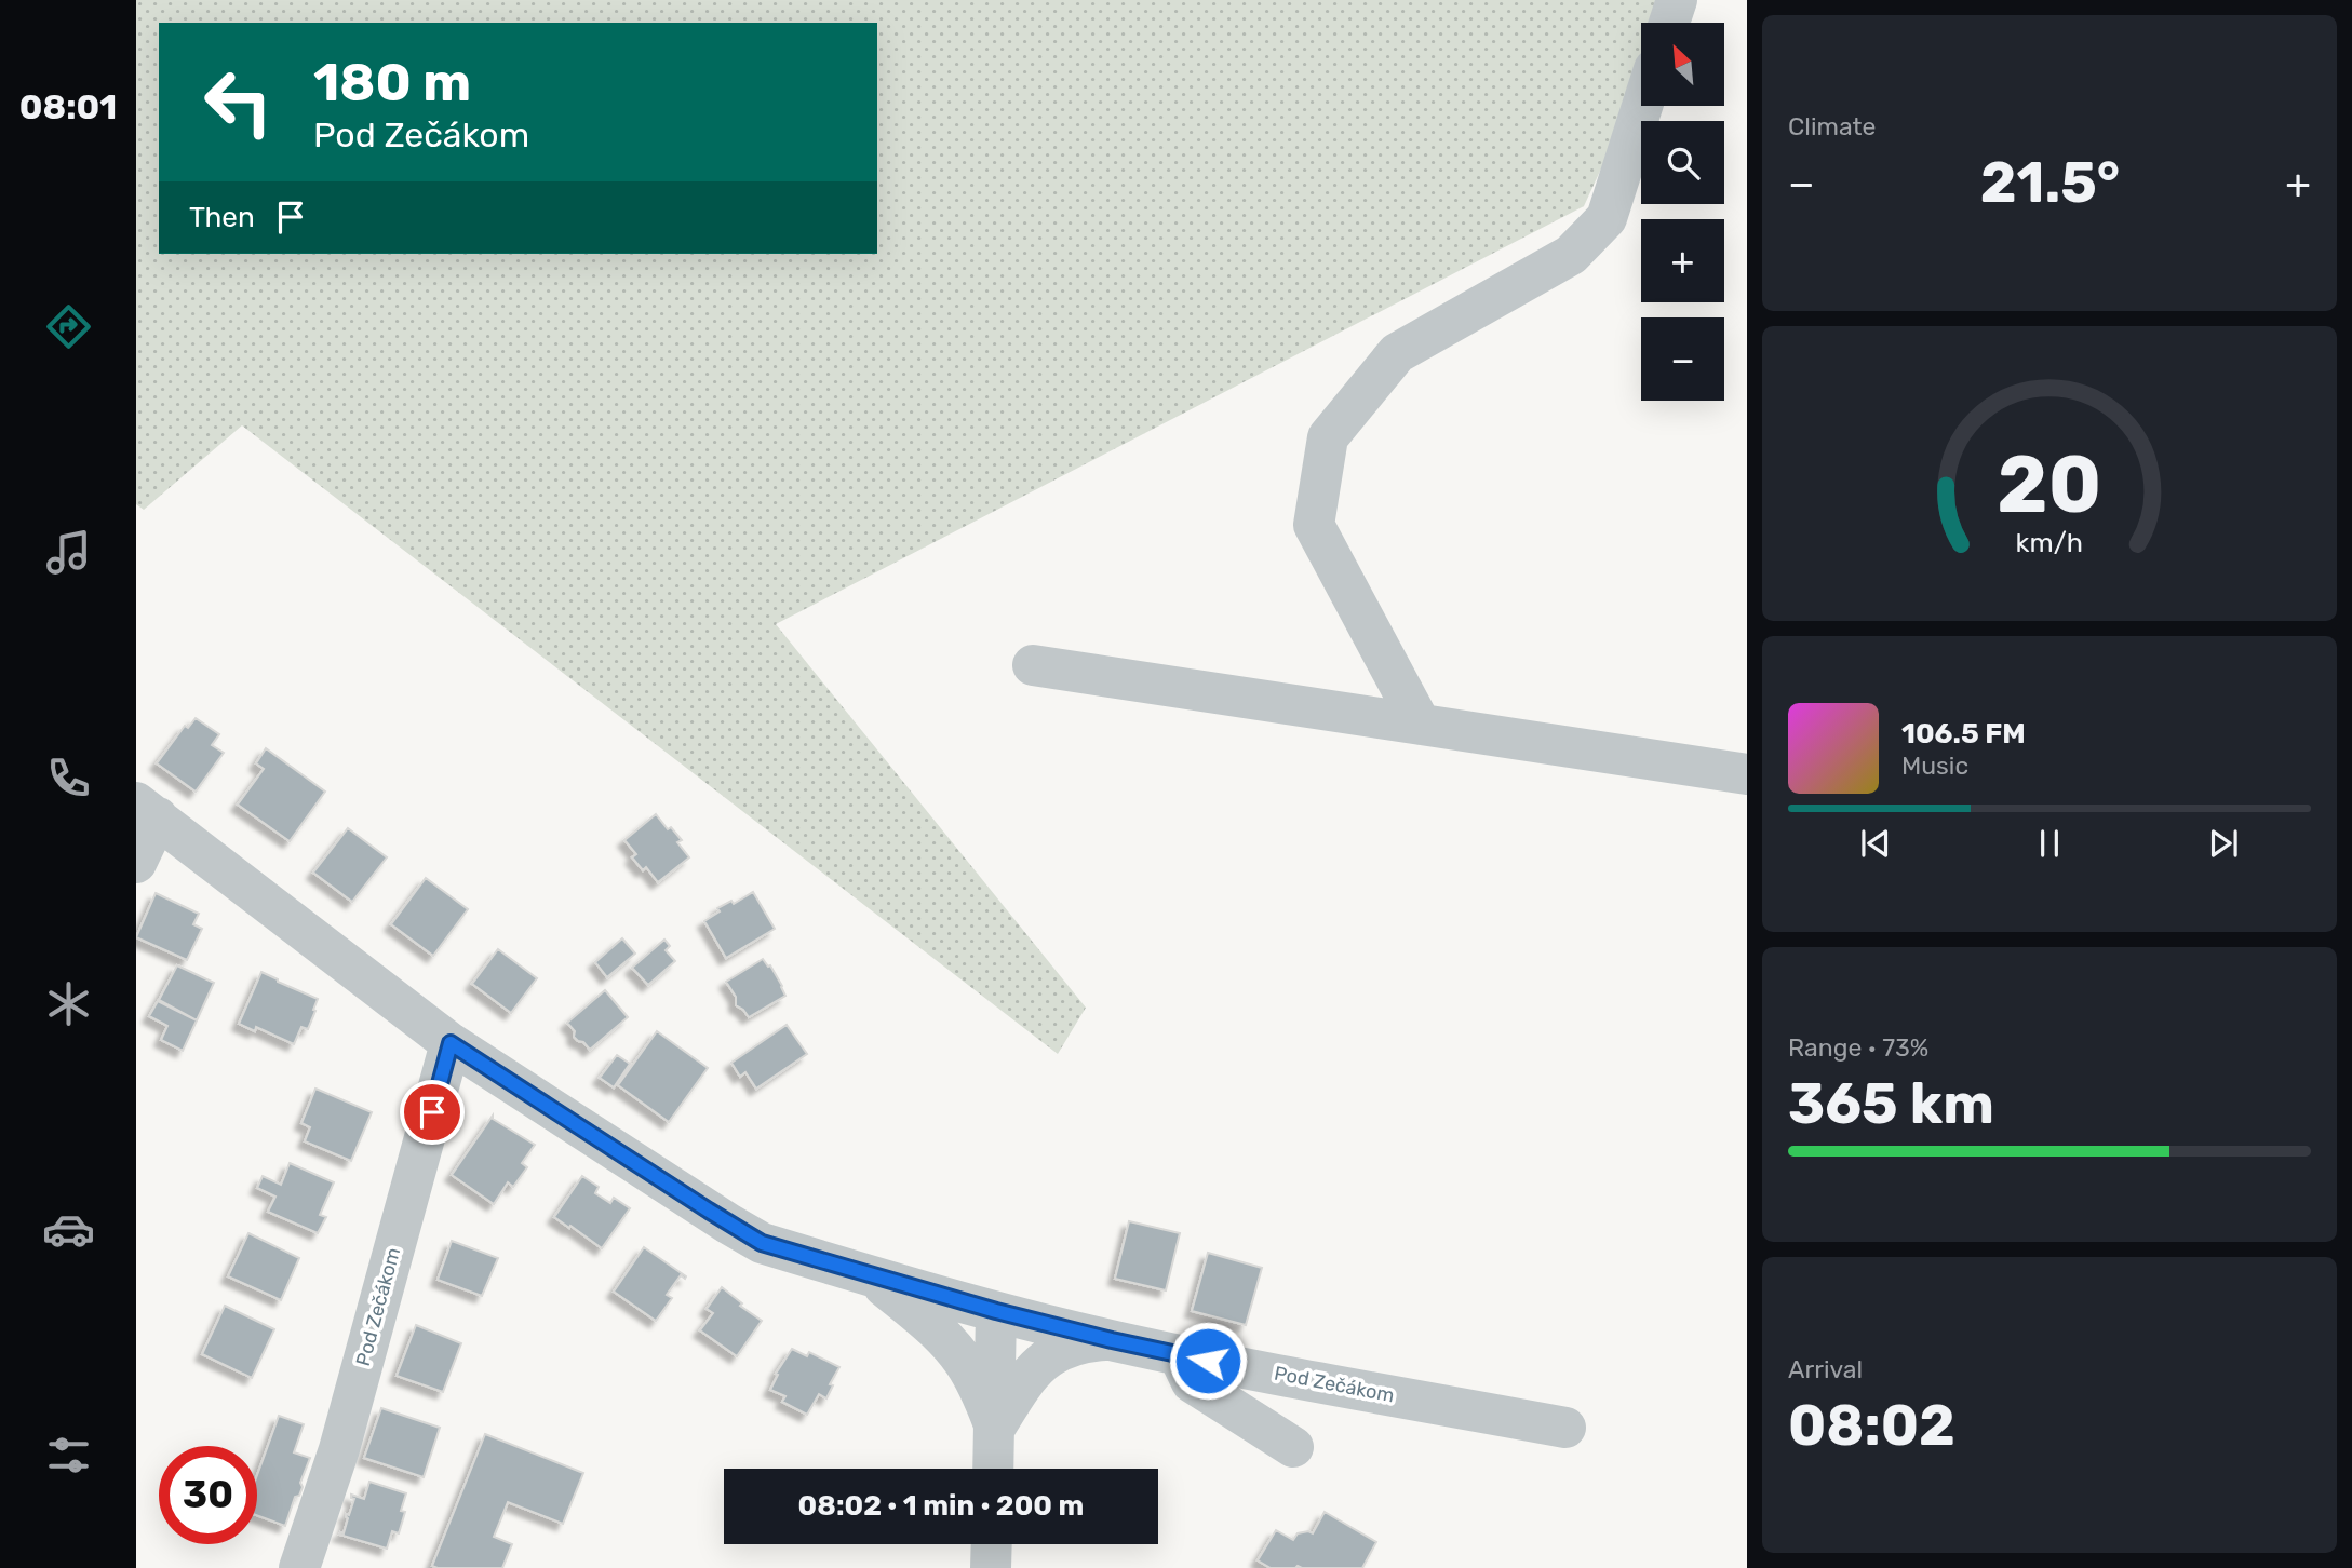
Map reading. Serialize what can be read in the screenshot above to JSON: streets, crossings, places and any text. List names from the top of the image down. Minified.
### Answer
{"streets":{"street":["Pod Zečákom"]},"north":"top left","page":{"tabs":"08:01","tile":["Climate",["Range · 73%","365 km"],["Arrival","08:02"]],"map_buttons":["+","−"],"turn":["180 m","Pod Zečákom"],"heat":["−","21.5°","+"],"then":"Then","song":["106.5 FM","Music"],"limit":"30","trip":"08:02 · 1 min · 200 m","gauge":["20","km/h"]}}
